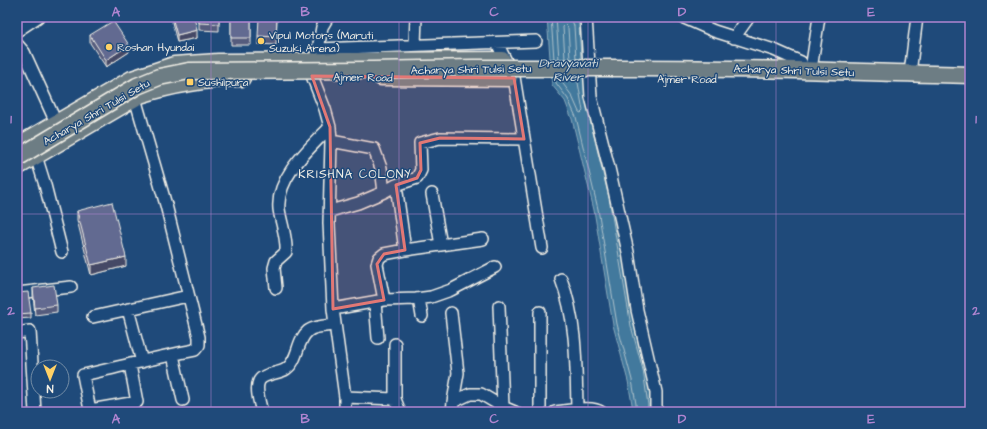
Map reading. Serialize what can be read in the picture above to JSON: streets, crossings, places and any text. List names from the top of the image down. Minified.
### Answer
{"streets":{"highway":["Acharya Shri Tulsi Setu","Ajmer Road"]},"districts":["KRISHNA COLONY"],"water":["Dravyavati River"],"places":{"other":["Vipul Motors (Maruti Suzuki Arena)","Roshan Hyundai"],"transit":["Sushilpura"]},"north":"bottom","grid":{"columns":["A","B","C","D","E"],"rows":["1","2"]}}
